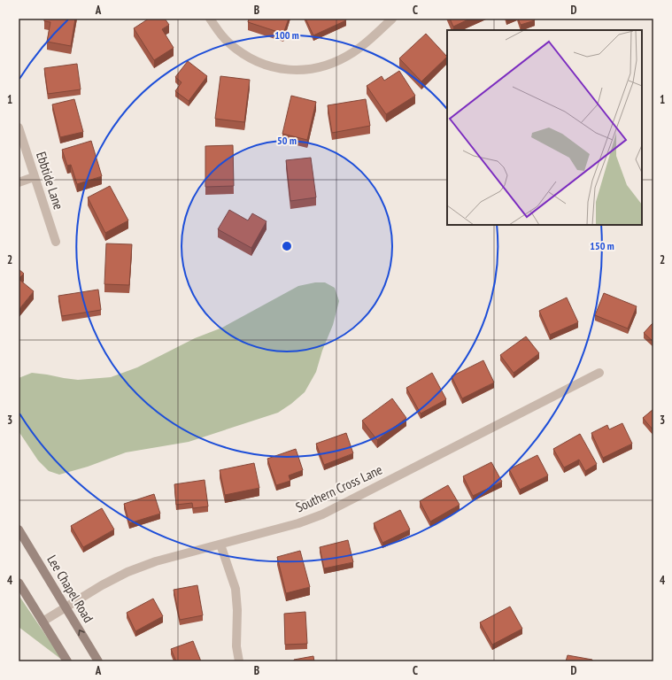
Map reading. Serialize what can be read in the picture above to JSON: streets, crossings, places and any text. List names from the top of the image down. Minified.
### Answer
{"streets":{"main road":["Lee Chapel Road"],"street":["Ebbtide Lane","Southern Cross Lane"]},"crossings":[["Southern Cross Lane","Lee Chapel Road"]],"grid":{"columns":["A","B","C","D"],"rows":["1","2","3","4"]},"rings":["100 m","50 m","150 m"]}
